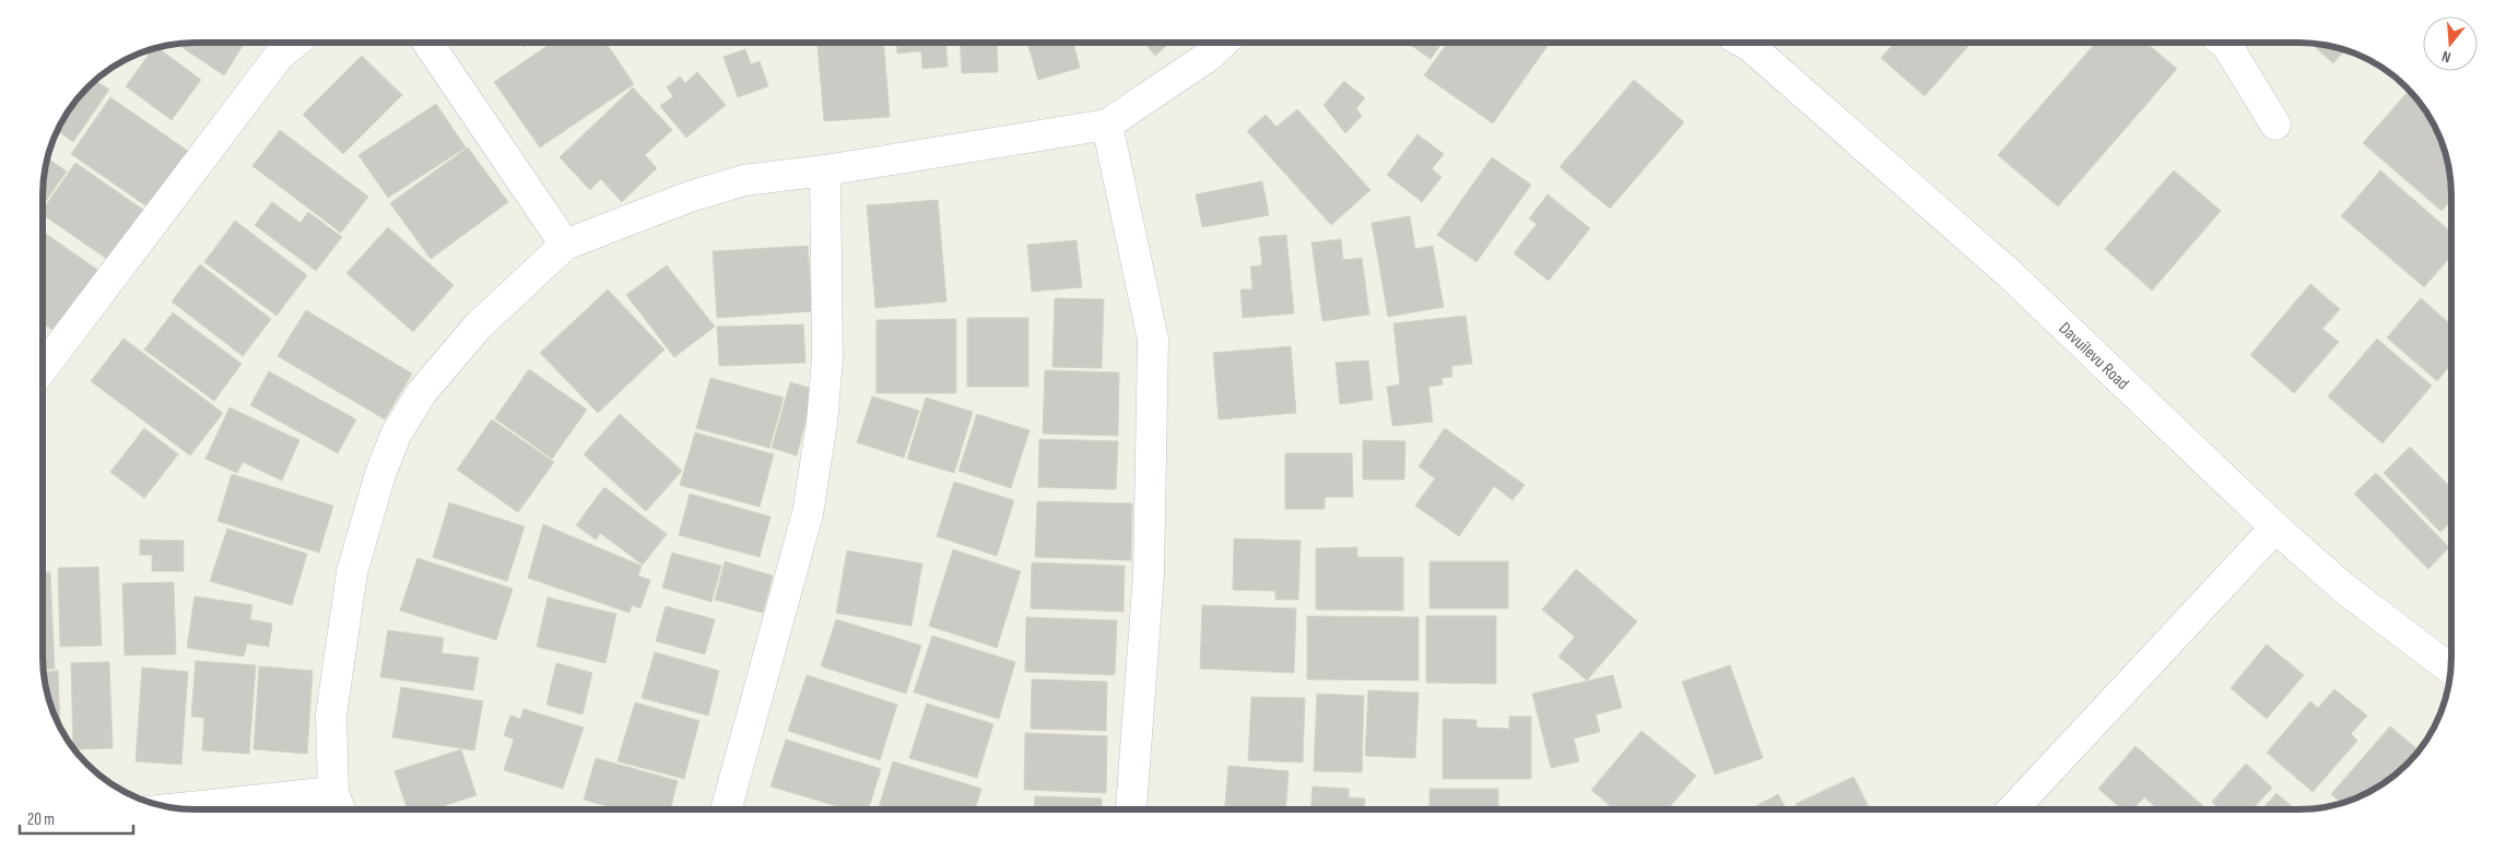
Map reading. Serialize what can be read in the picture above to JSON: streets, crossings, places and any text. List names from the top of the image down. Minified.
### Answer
{"streets":{"street":["Davuilevu Road"]},"scale_bar":"20 m","north":"bottom"}
